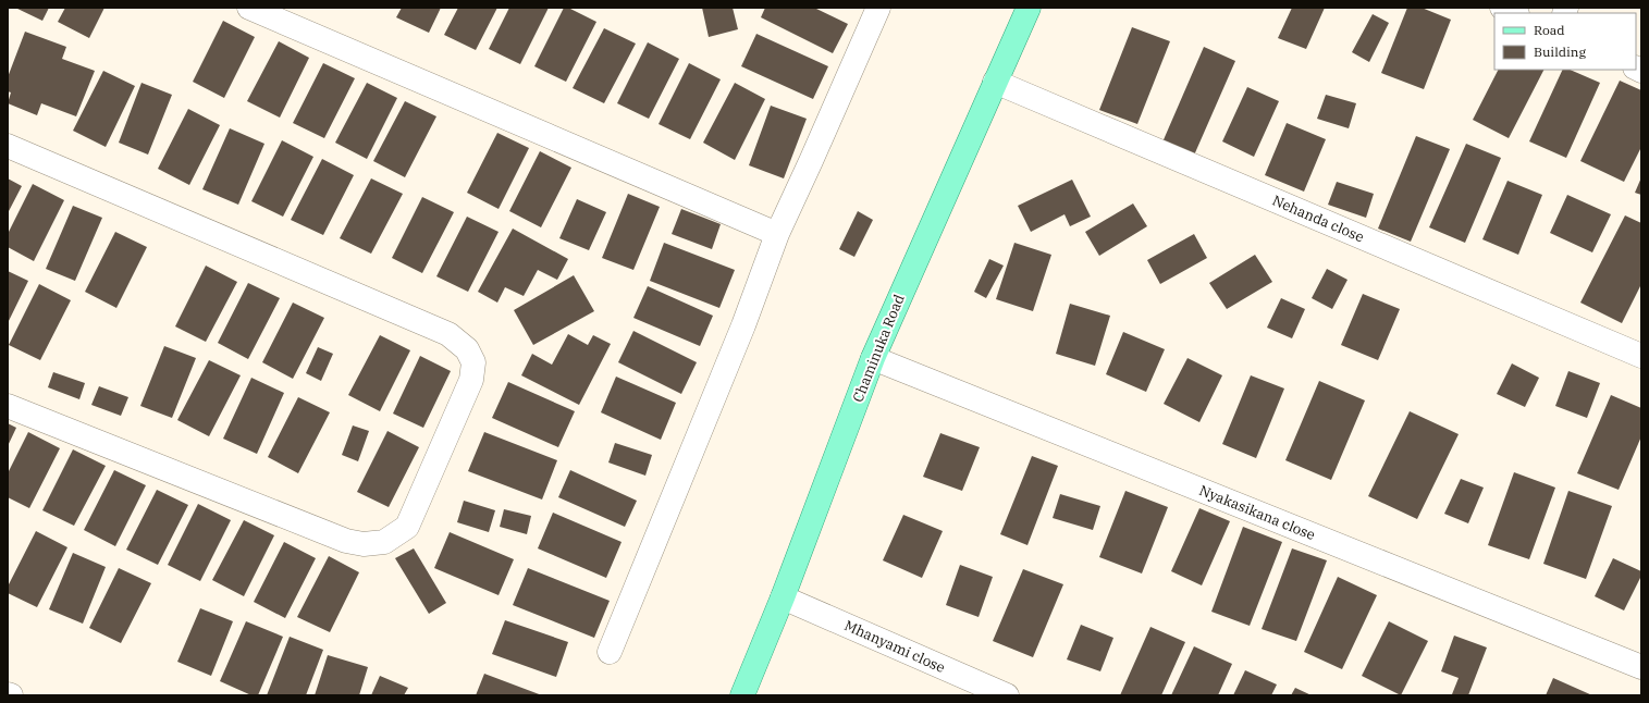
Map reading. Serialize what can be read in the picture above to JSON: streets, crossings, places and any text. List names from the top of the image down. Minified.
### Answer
{"streets":{"main road":["Chaminuka Road"],"street":["Nehanda close","Nyakasikana close","Mhanyami close"]},"crossings":[["Nehanda close","Chaminuka Road"],["Chaminuka Road","Nyakasikana close"],["Chaminuka Road","Mhanyami close"]],"legend":["Road","Building"]}
